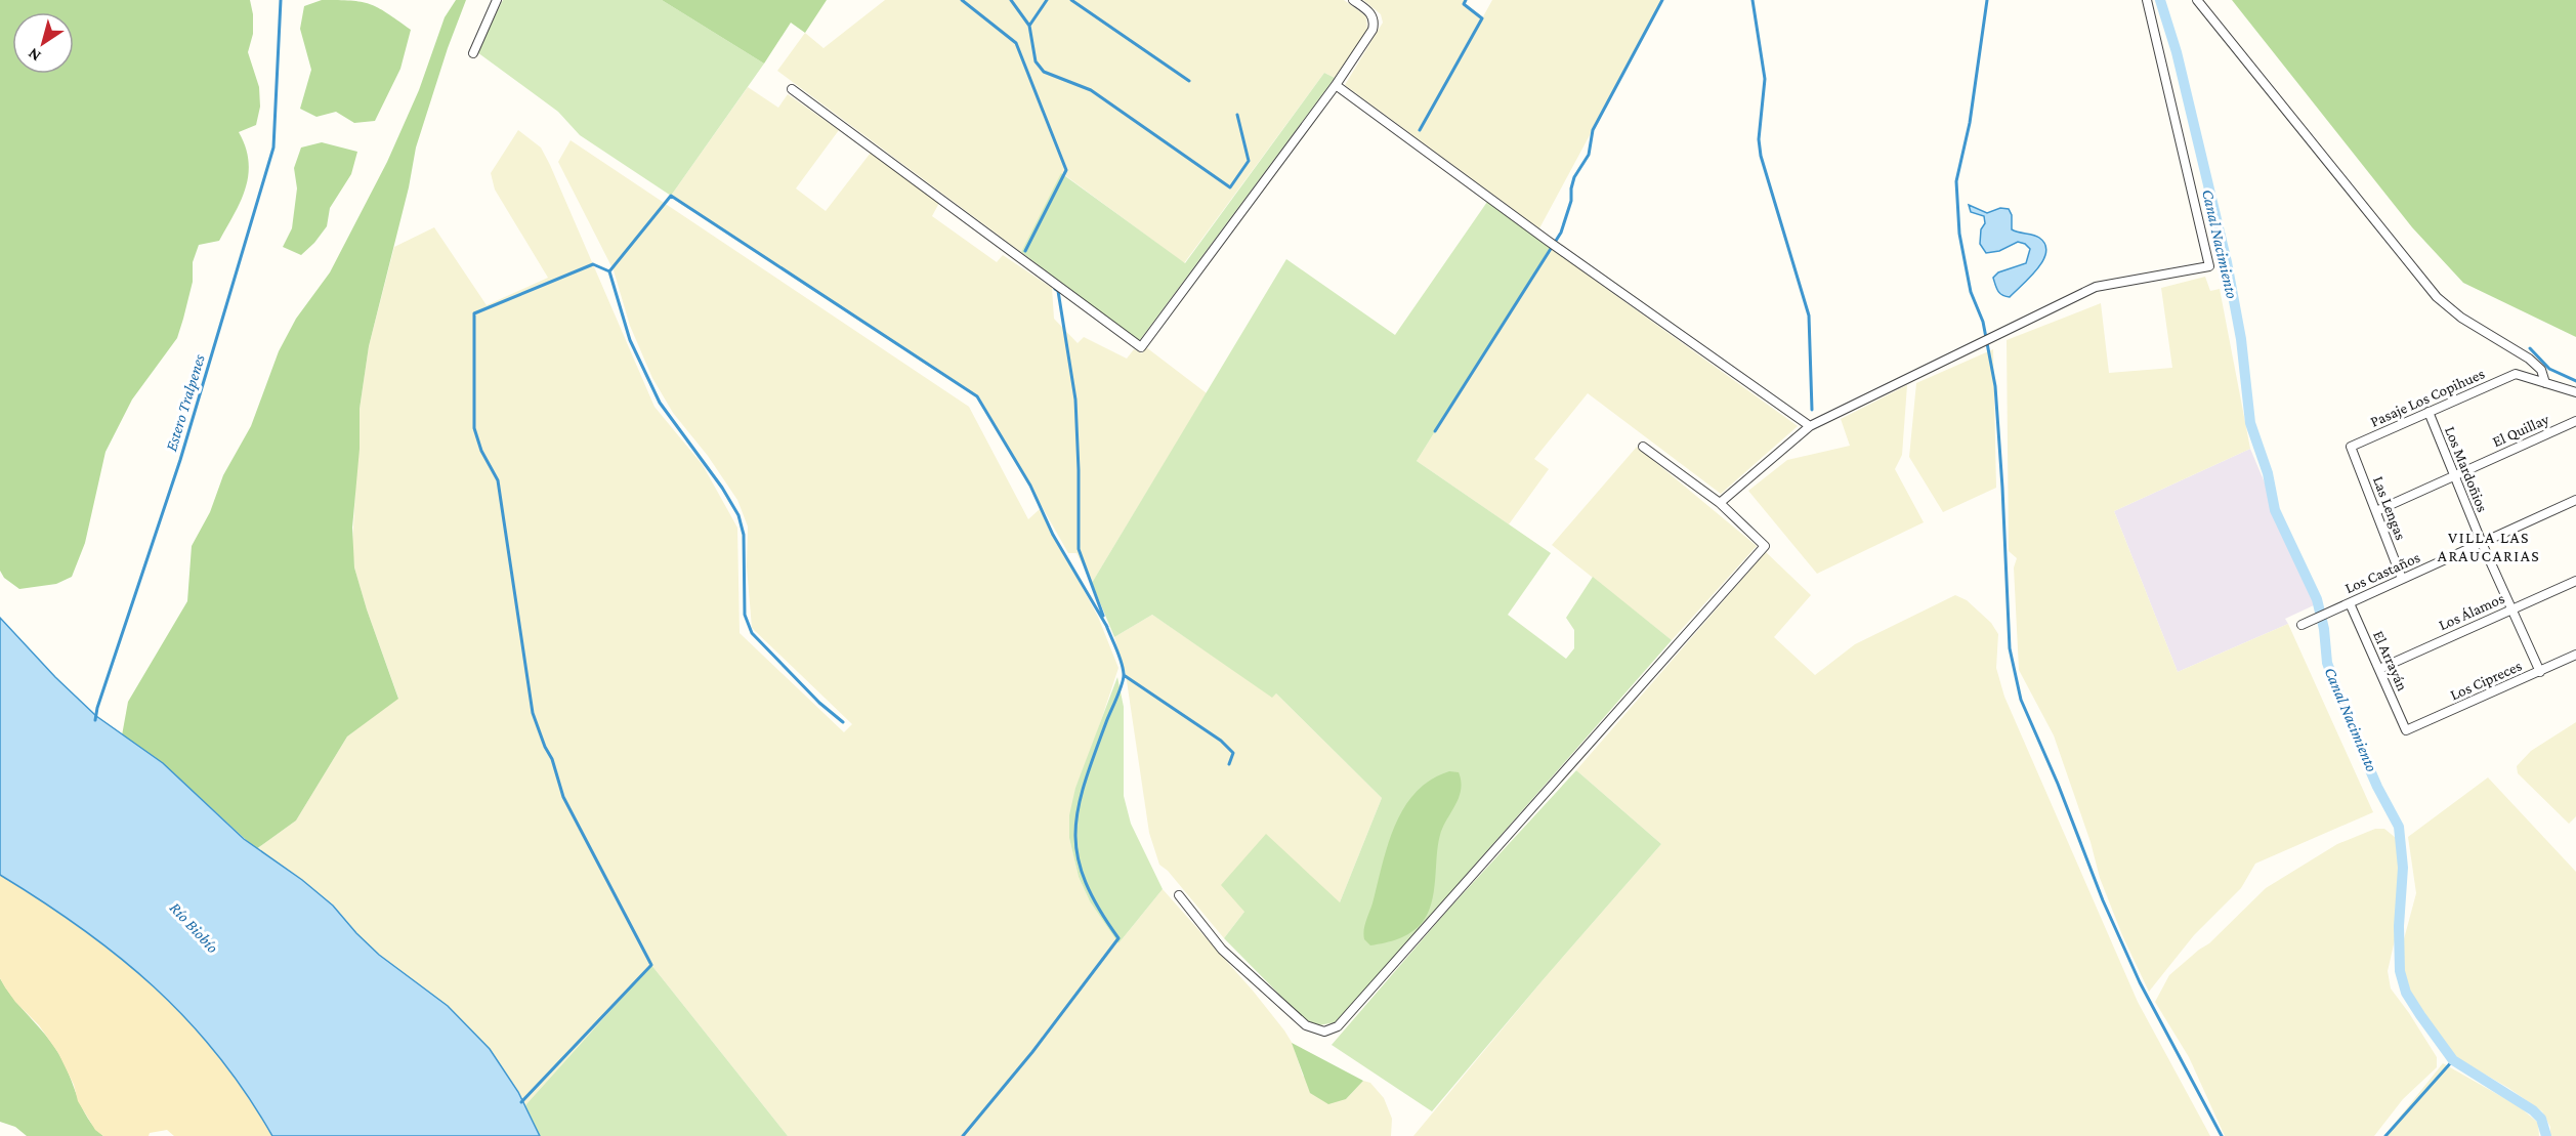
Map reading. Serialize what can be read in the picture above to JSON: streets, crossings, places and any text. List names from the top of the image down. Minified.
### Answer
{"streets":{"street":["Pasaje Los Copihues","El Quillay","Los Mardoñios","Las Lengas","Los Castaños","Los Álamos","El Arrayán","Los Cipreces"]},"crossings":[["Pasaje Los Copihues","Los Mardoñios"],["Pasaje Los Copihues","Las Lengas"],["El Quillay","Los Mardoñios"],["El Quillay","Las Lengas"],["Los Mardoñios","Los Castaños"],["Los Mardoñios","Los Álamos"],["Los Mardoñios","Los Cipreces"],["Las Lengas","Los Castaños"],["Los Castaños","El Arrayán"],["Los Álamos","El Arrayán"],["El Arrayán","Los Cipreces"]],"districts":["VILLA LAS ARAUCARIAS"],"water":["Canal Nacimiento","Estero Tralpenes","Río Biobío"],"north":"bottom left"}
